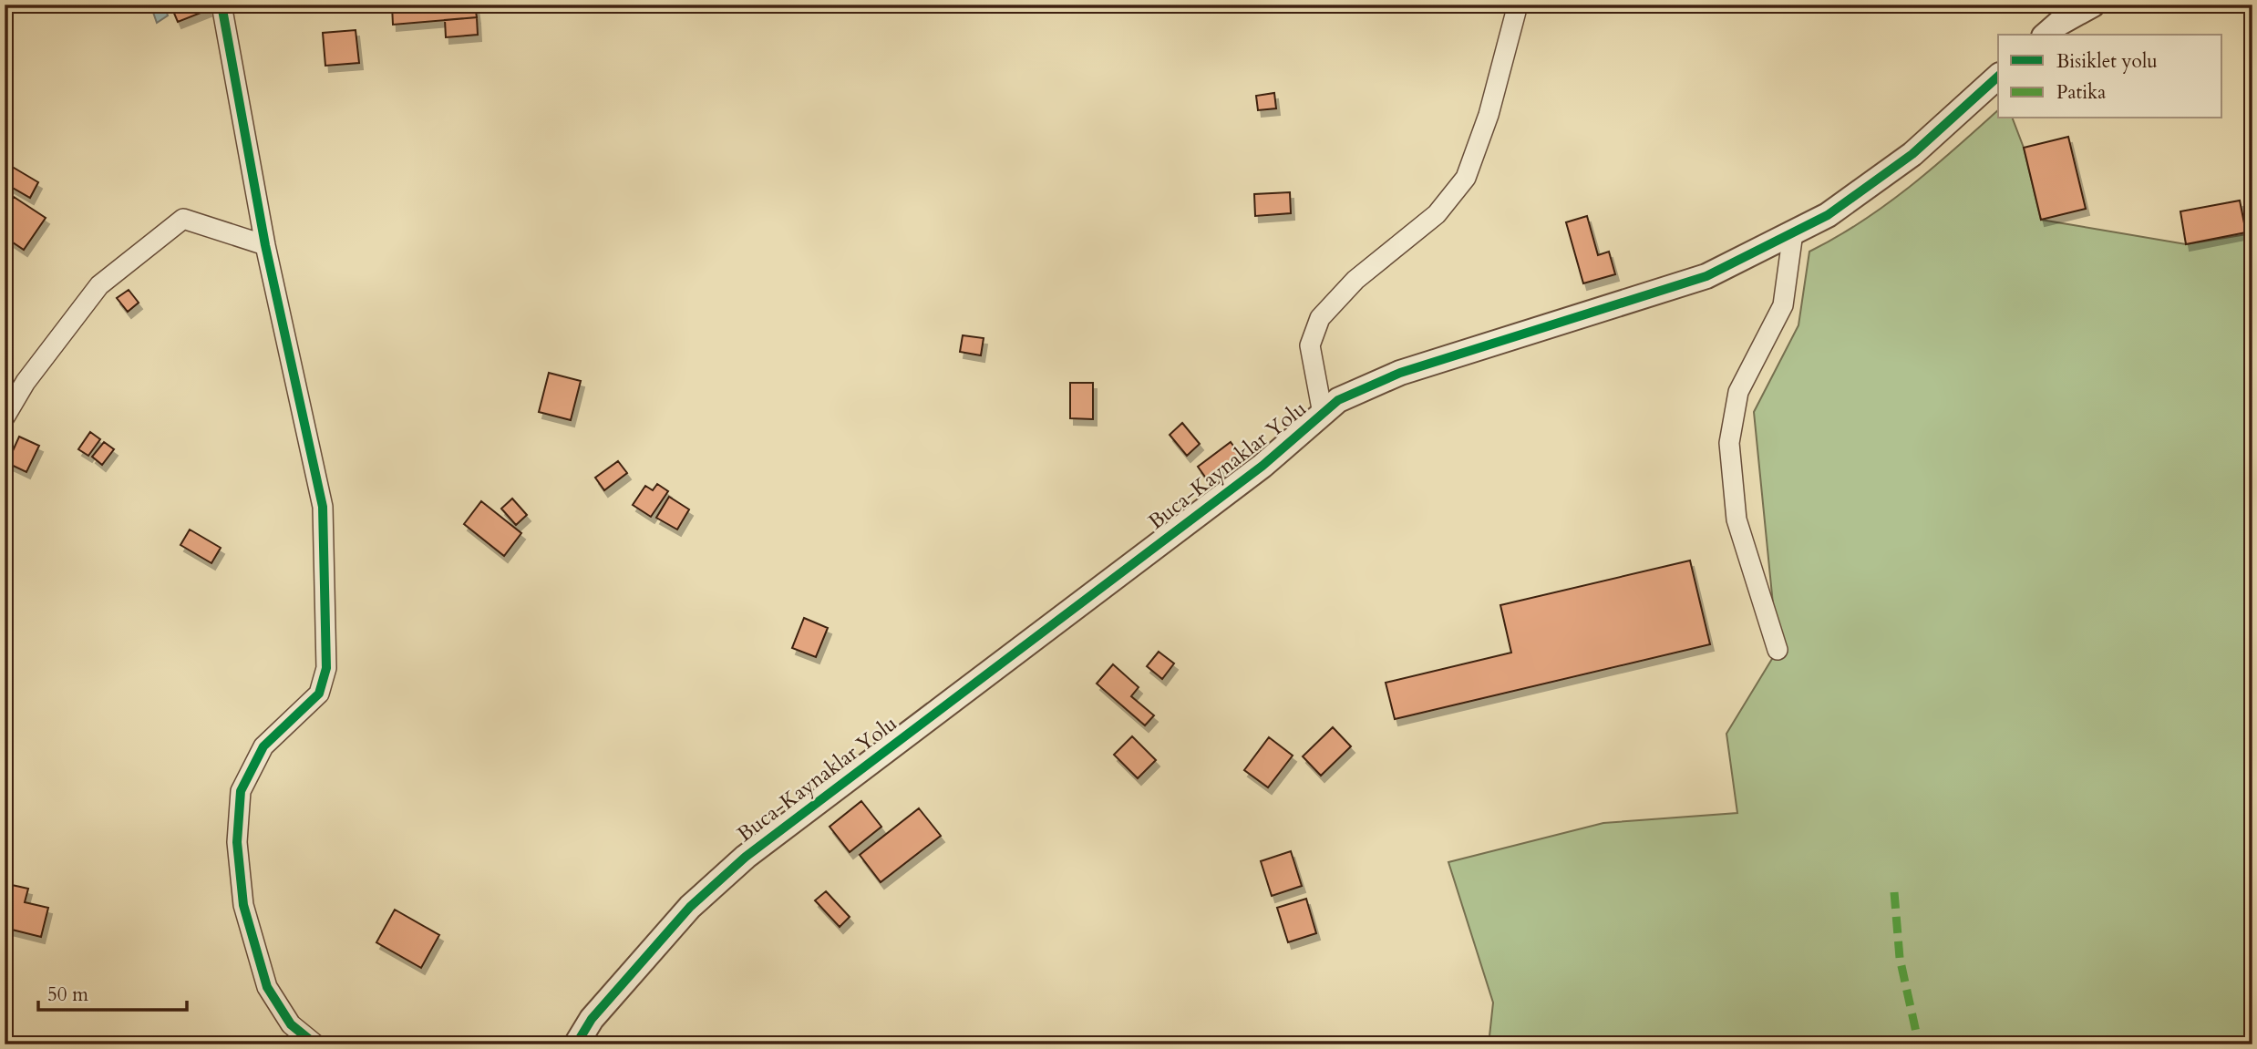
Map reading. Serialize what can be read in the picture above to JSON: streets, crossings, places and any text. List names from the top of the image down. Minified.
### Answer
{"streets":{"street":["Buca-Kaynaklar Yolu"]},"legend":["Bisiklet yolu","Patika"],"scale_bar":"50 m"}
